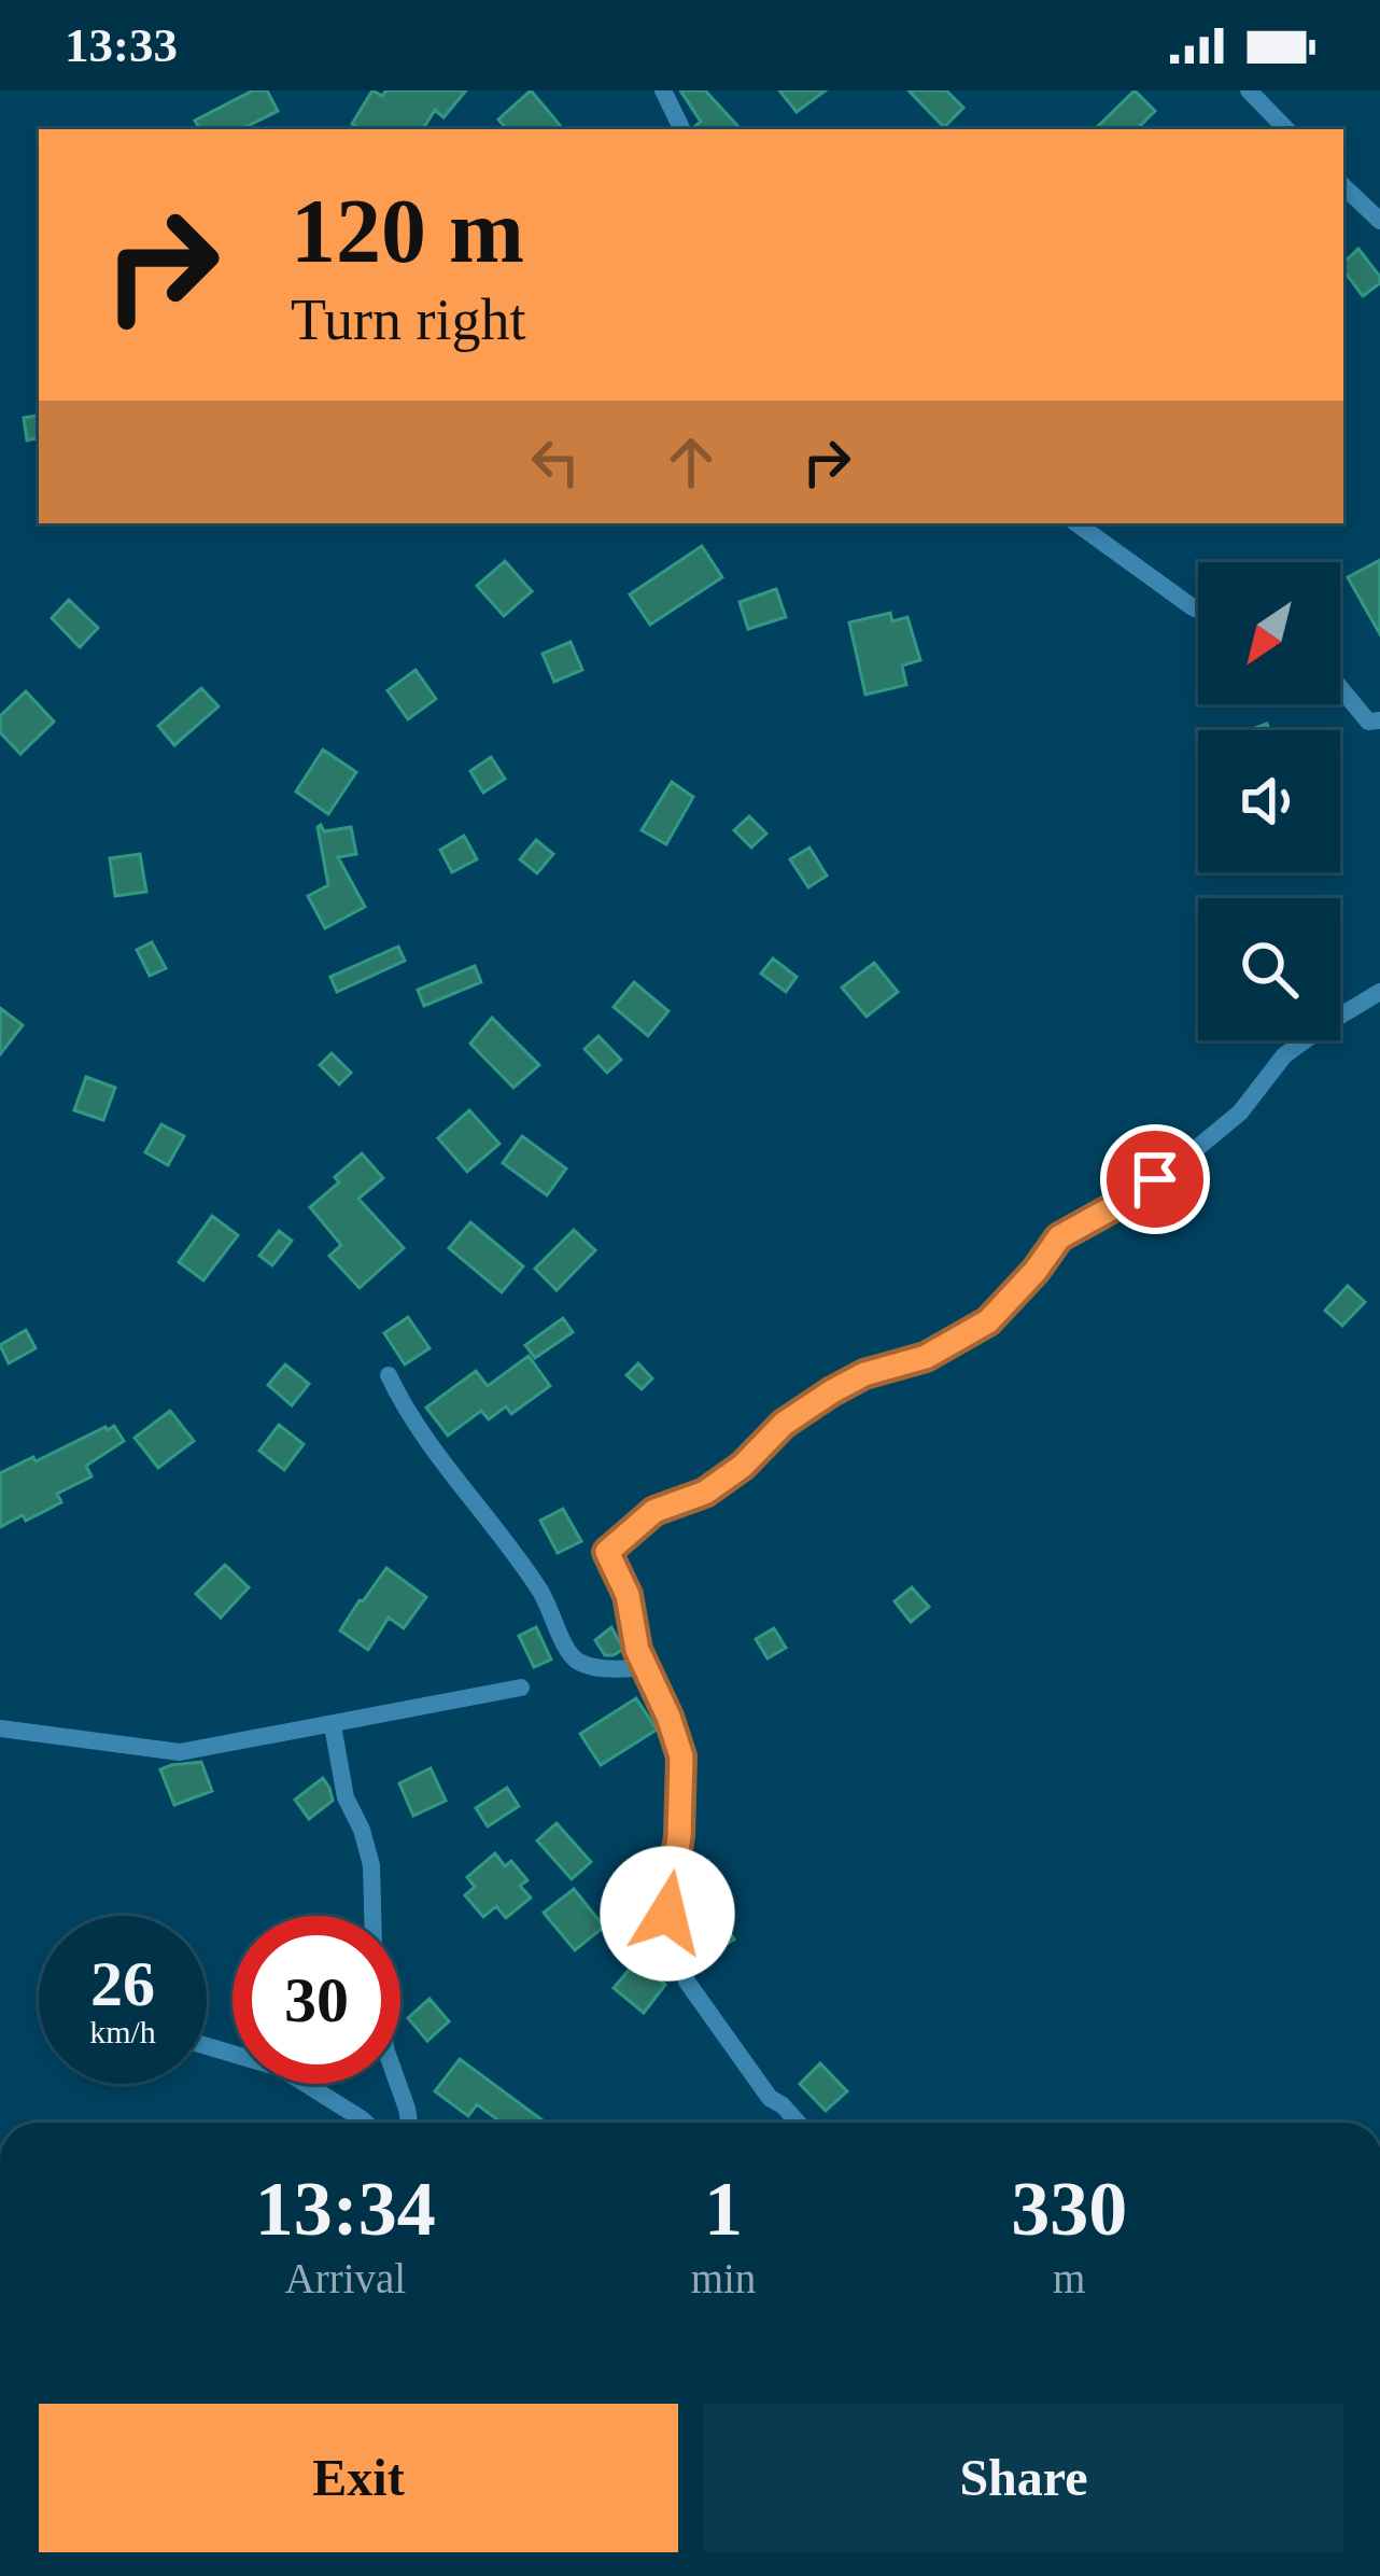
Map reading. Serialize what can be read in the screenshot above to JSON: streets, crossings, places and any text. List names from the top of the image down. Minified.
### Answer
{"north":"bottom left","page":{"status":"13:33","turn":["120 m","Turn right"],"speed":"26 km/h","limit":"30","eta":["13:34","Arrival","1","min","330","m"],"buttons":["Exit","Share"]}}
